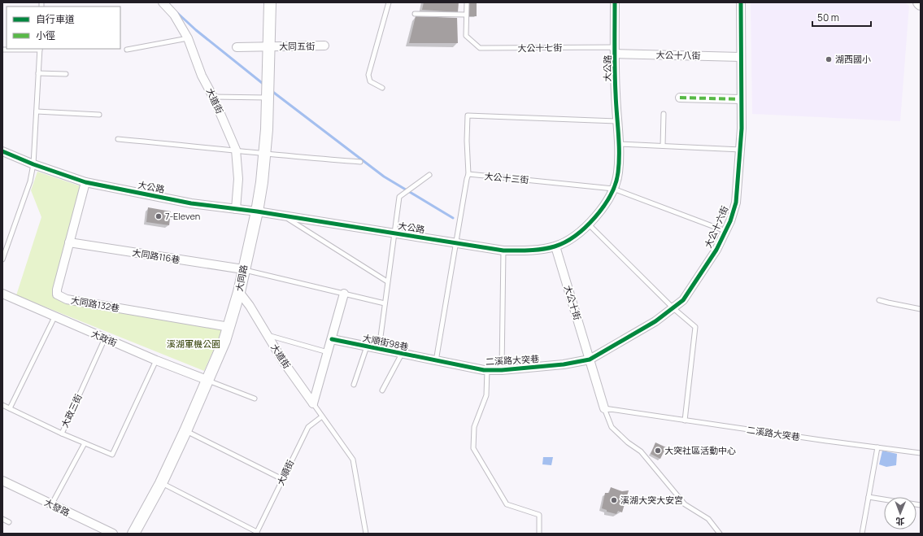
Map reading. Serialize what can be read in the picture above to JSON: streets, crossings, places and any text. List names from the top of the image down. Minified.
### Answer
{"streets":{"street":["大同五街","大公十八街","大公路","大道街","大公十六街","大同路116巷","大同路","大公十街","大同路132巷","大政街","大順街98巷","二溪路大突巷","大發路"],"lane":["大公十七街","大公十三街","大政三街","大順街"]},"crossings":[["大同五街","大同路"],["大公十七街","大公十八街"],["大公十七街","大公路"],["大公十八街","大公路"],["大公十八街","大公十六街"],["大公路","大道街"],["大公路","大公十三街"],["大公路","大同路"],["大公路","大公十街"],["大公路","大同路132巷"],["大道街","大同路"],["大公十三街","大公十六街"],["大公十六街","大公十街"],["大公十六街","二溪路大突巷"],["大同路116巷","大同路"],["大同路116巷","大同路132巷"],["大同路","大同路132巷"],["大同路","大政街"],["大公十街","二溪路大突巷"],["大政街","大政三街"],["大順街98巷","二溪路大突巷"]],"parks":["溪湖軍機公園"],"places":["湖西國小","7-Eleven","大突社區活動中心","溪湖大突大安宮"],"legend":["自行車道","小徑"],"scale_bar":"50 m","north":"bottom"}
